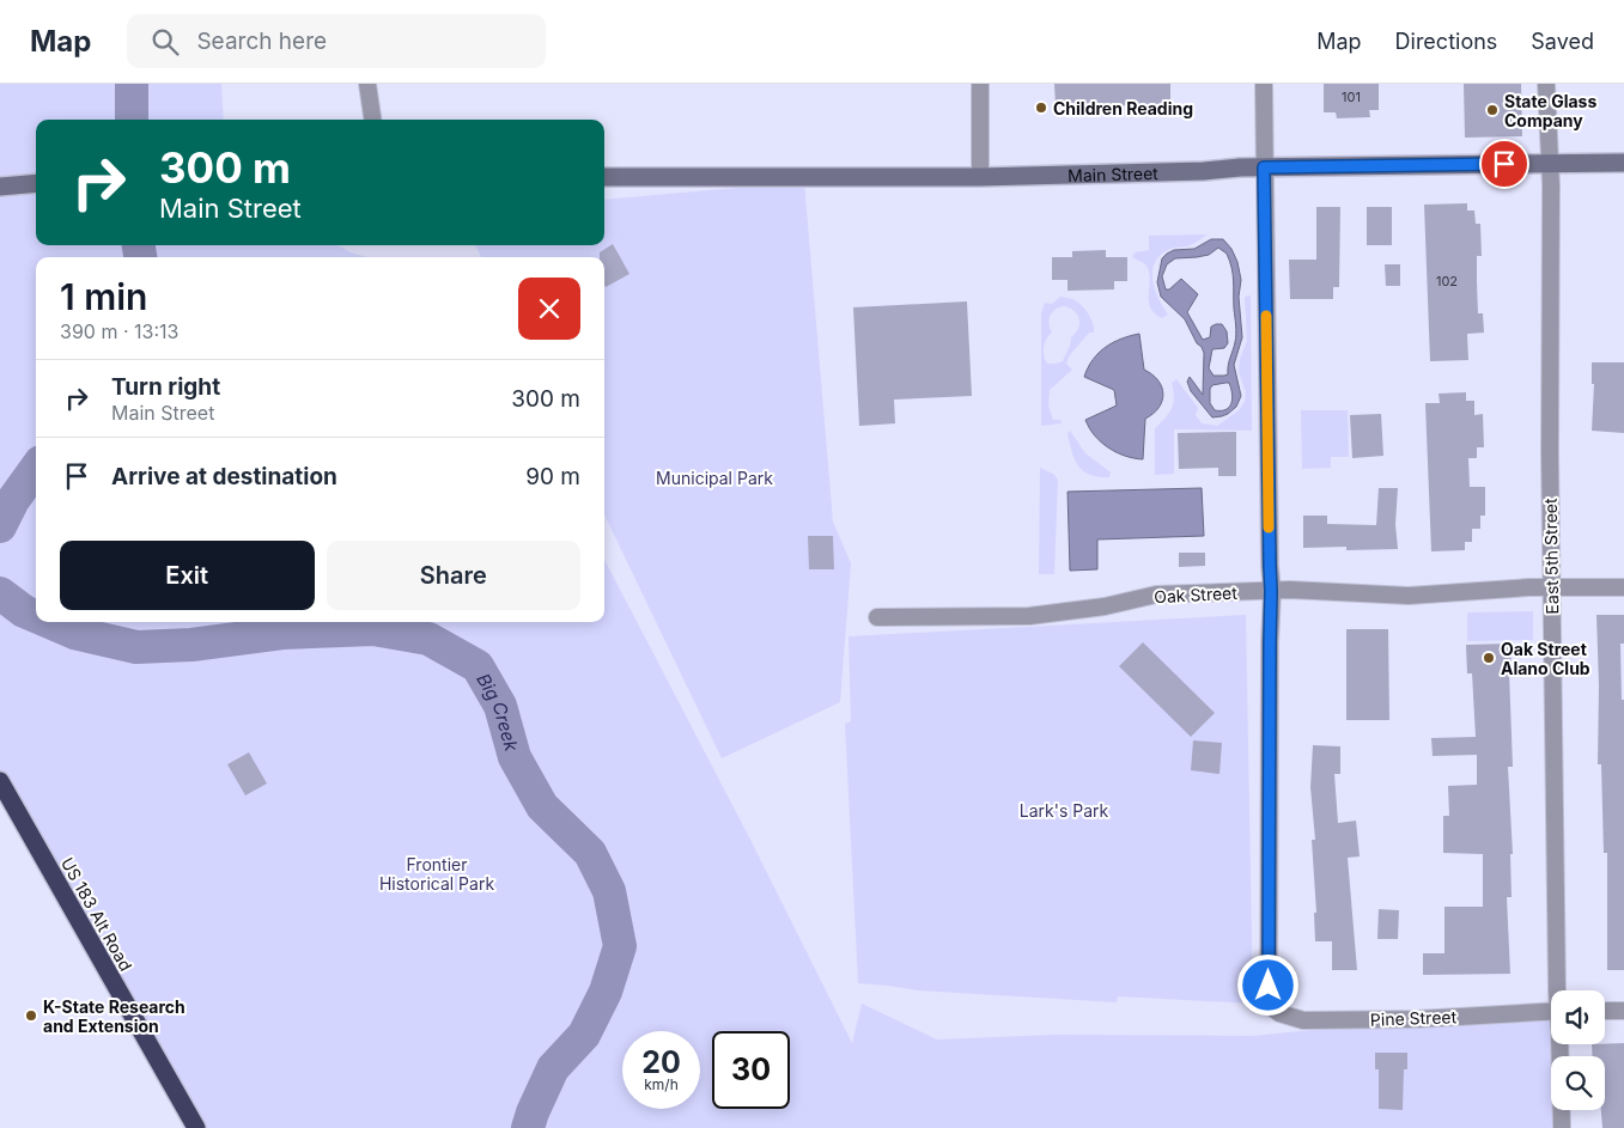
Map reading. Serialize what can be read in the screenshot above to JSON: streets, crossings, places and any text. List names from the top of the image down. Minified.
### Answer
{"streets":{"highway":["US 183 Alt Road"],"street":["Main Street","East 5th Street","Oak Street","Pine Street"]},"crossings":[["Main Street","East 5th Street"],["East 5th Street","Oak Street"],["Oak Street","Pine Street"]],"water":["Big Creek"],"parks":["Municipal Park","Lark's Park","Frontier Historical Park"],"places":["Children Reading","State Glass Company","Oak Street Alano Club","K-State Research and Extension"],"house_numbers":["101","102"],"page":{"header":"Map","search":"Search here","nav":["Map","Directions","Saved"],"turn":["300 m","Main Street"],"heading":["1 min","390 m · 13:13"],"list":[{"name":"Turn right","note":"Main Street","value":"300 m"},{"name":"Arrive at destination","value":"90 m"}],"buttons":["Exit","Share"],"speed":"20 km/h","limit":"30"}}
